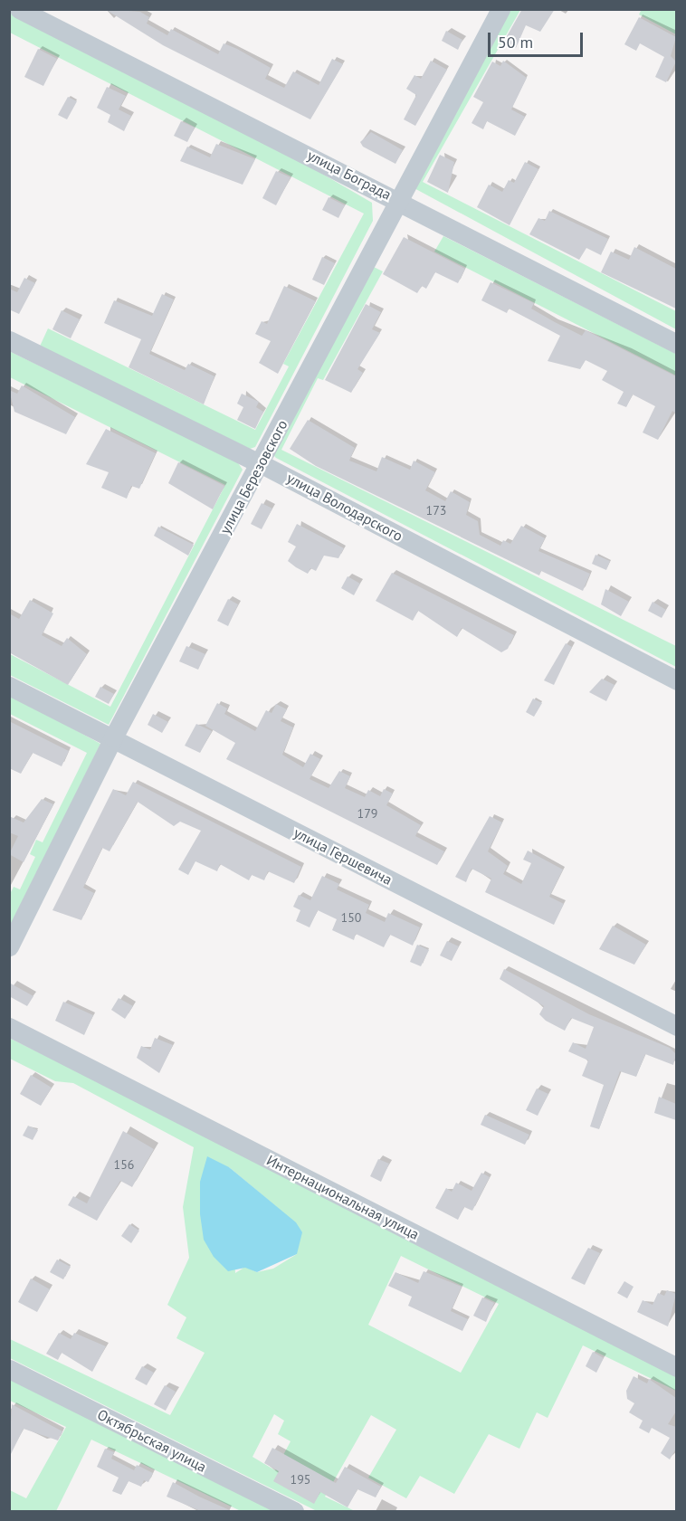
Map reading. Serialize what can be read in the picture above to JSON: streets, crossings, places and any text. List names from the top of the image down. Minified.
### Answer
{"streets":{"street":["улица Бограда","улица Березовского","улица Володарского","улица Гершевича","Интернациональная улица","Октябрьская улица"]},"crossings":[["улица Бограда","улица Березовского"],["улица Березовского","улица Володарского"],["улица Березовского","улица Гершевича"]],"house_numbers":["173","179","150","156","195"],"scale_bar":"50 m"}
